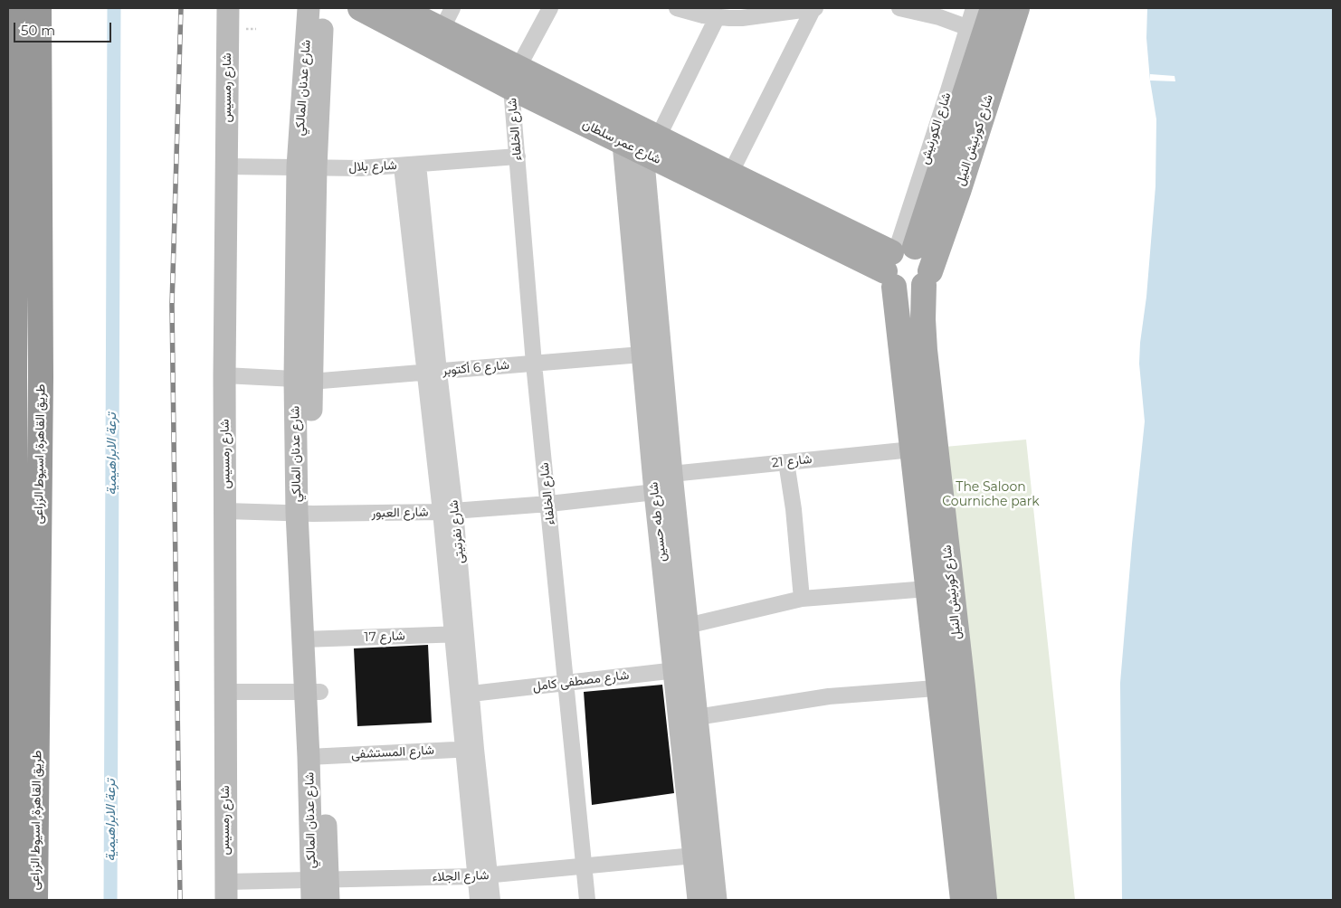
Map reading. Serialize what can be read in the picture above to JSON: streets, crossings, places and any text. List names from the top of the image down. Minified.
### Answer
{"streets":{"highway":["طريق القاهرة, اسيوط الزراعى"],"main road":["شارع رمسيس","شارع عدنان المالكي","شارع كورنيش النيل","شارع عمر سلطان","شارع طه حسين"],"street":["شارع الخلفاء","شارع بلال","شارع 6 أكتوبر","شارع 21","شارع العبور","شارع نفرتيتى","شارع 17","شارع مصطفى كامل","شارع المستشفى","شارع الجلاء"]},"crossings":[["شارع رمسيس","شارع بلال"],["شارع رمسيس","شارع 6 أكتوبر"],["شارع رمسيس","شارع العبور"],["شارع رمسيس","شارع الجلاء"],["شارع عدنان المالكي","شارع بلال"],["شارع عدنان المالكي","شارع 6 أكتوبر"],["شارع عدنان المالكي","شارع العبور"],["شارع عدنان المالكي","شارع 17"],["شارع عدنان المالكي","شارع المستشفى"],["شارع عدنان المالكي","شارع الجلاء"],["شارع الخلفاء","شارع عمر سلطان"],["شارع الخلفاء","شارع بلال"],["شارع الخلفاء","شارع 6 أكتوبر"],["شارع الخلفاء","شارع العبور"],["شارع الخلفاء","شارع مصطفى كامل"],["شارع الخلفاء","شارع الجلاء"],["شارع كورنيش النيل","شارع عمر سلطان"],["شارع كورنيش النيل","شارع 21"],["شارع عمر سلطان","شارع طه حسين"],["شارع بلال","شارع نفرتيتى"],["شارع 6 أكتوبر","شارع طه حسين"],["شارع 6 أكتوبر","شارع نفرتيتى"],["شارع 21","شارع طه حسين"],["شارع العبور","شارع طه حسين"],["شارع العبور","شارع نفرتيتى"],["شارع طه حسين","شارع مصطفى كامل"],["شارع طه حسين","شارع الجلاء"],["شارع نفرتيتى","شارع 17"],["شارع نفرتيتى","شارع مصطفى كامل"],["شارع نفرتيتى","شارع المستشفى"],["شارع نفرتيتى","شارع الجلاء"]],"water":["ترعة الابراهيمية"],"parks":["The Saloon Courniche park"],"scale_bar":"50 m"}
